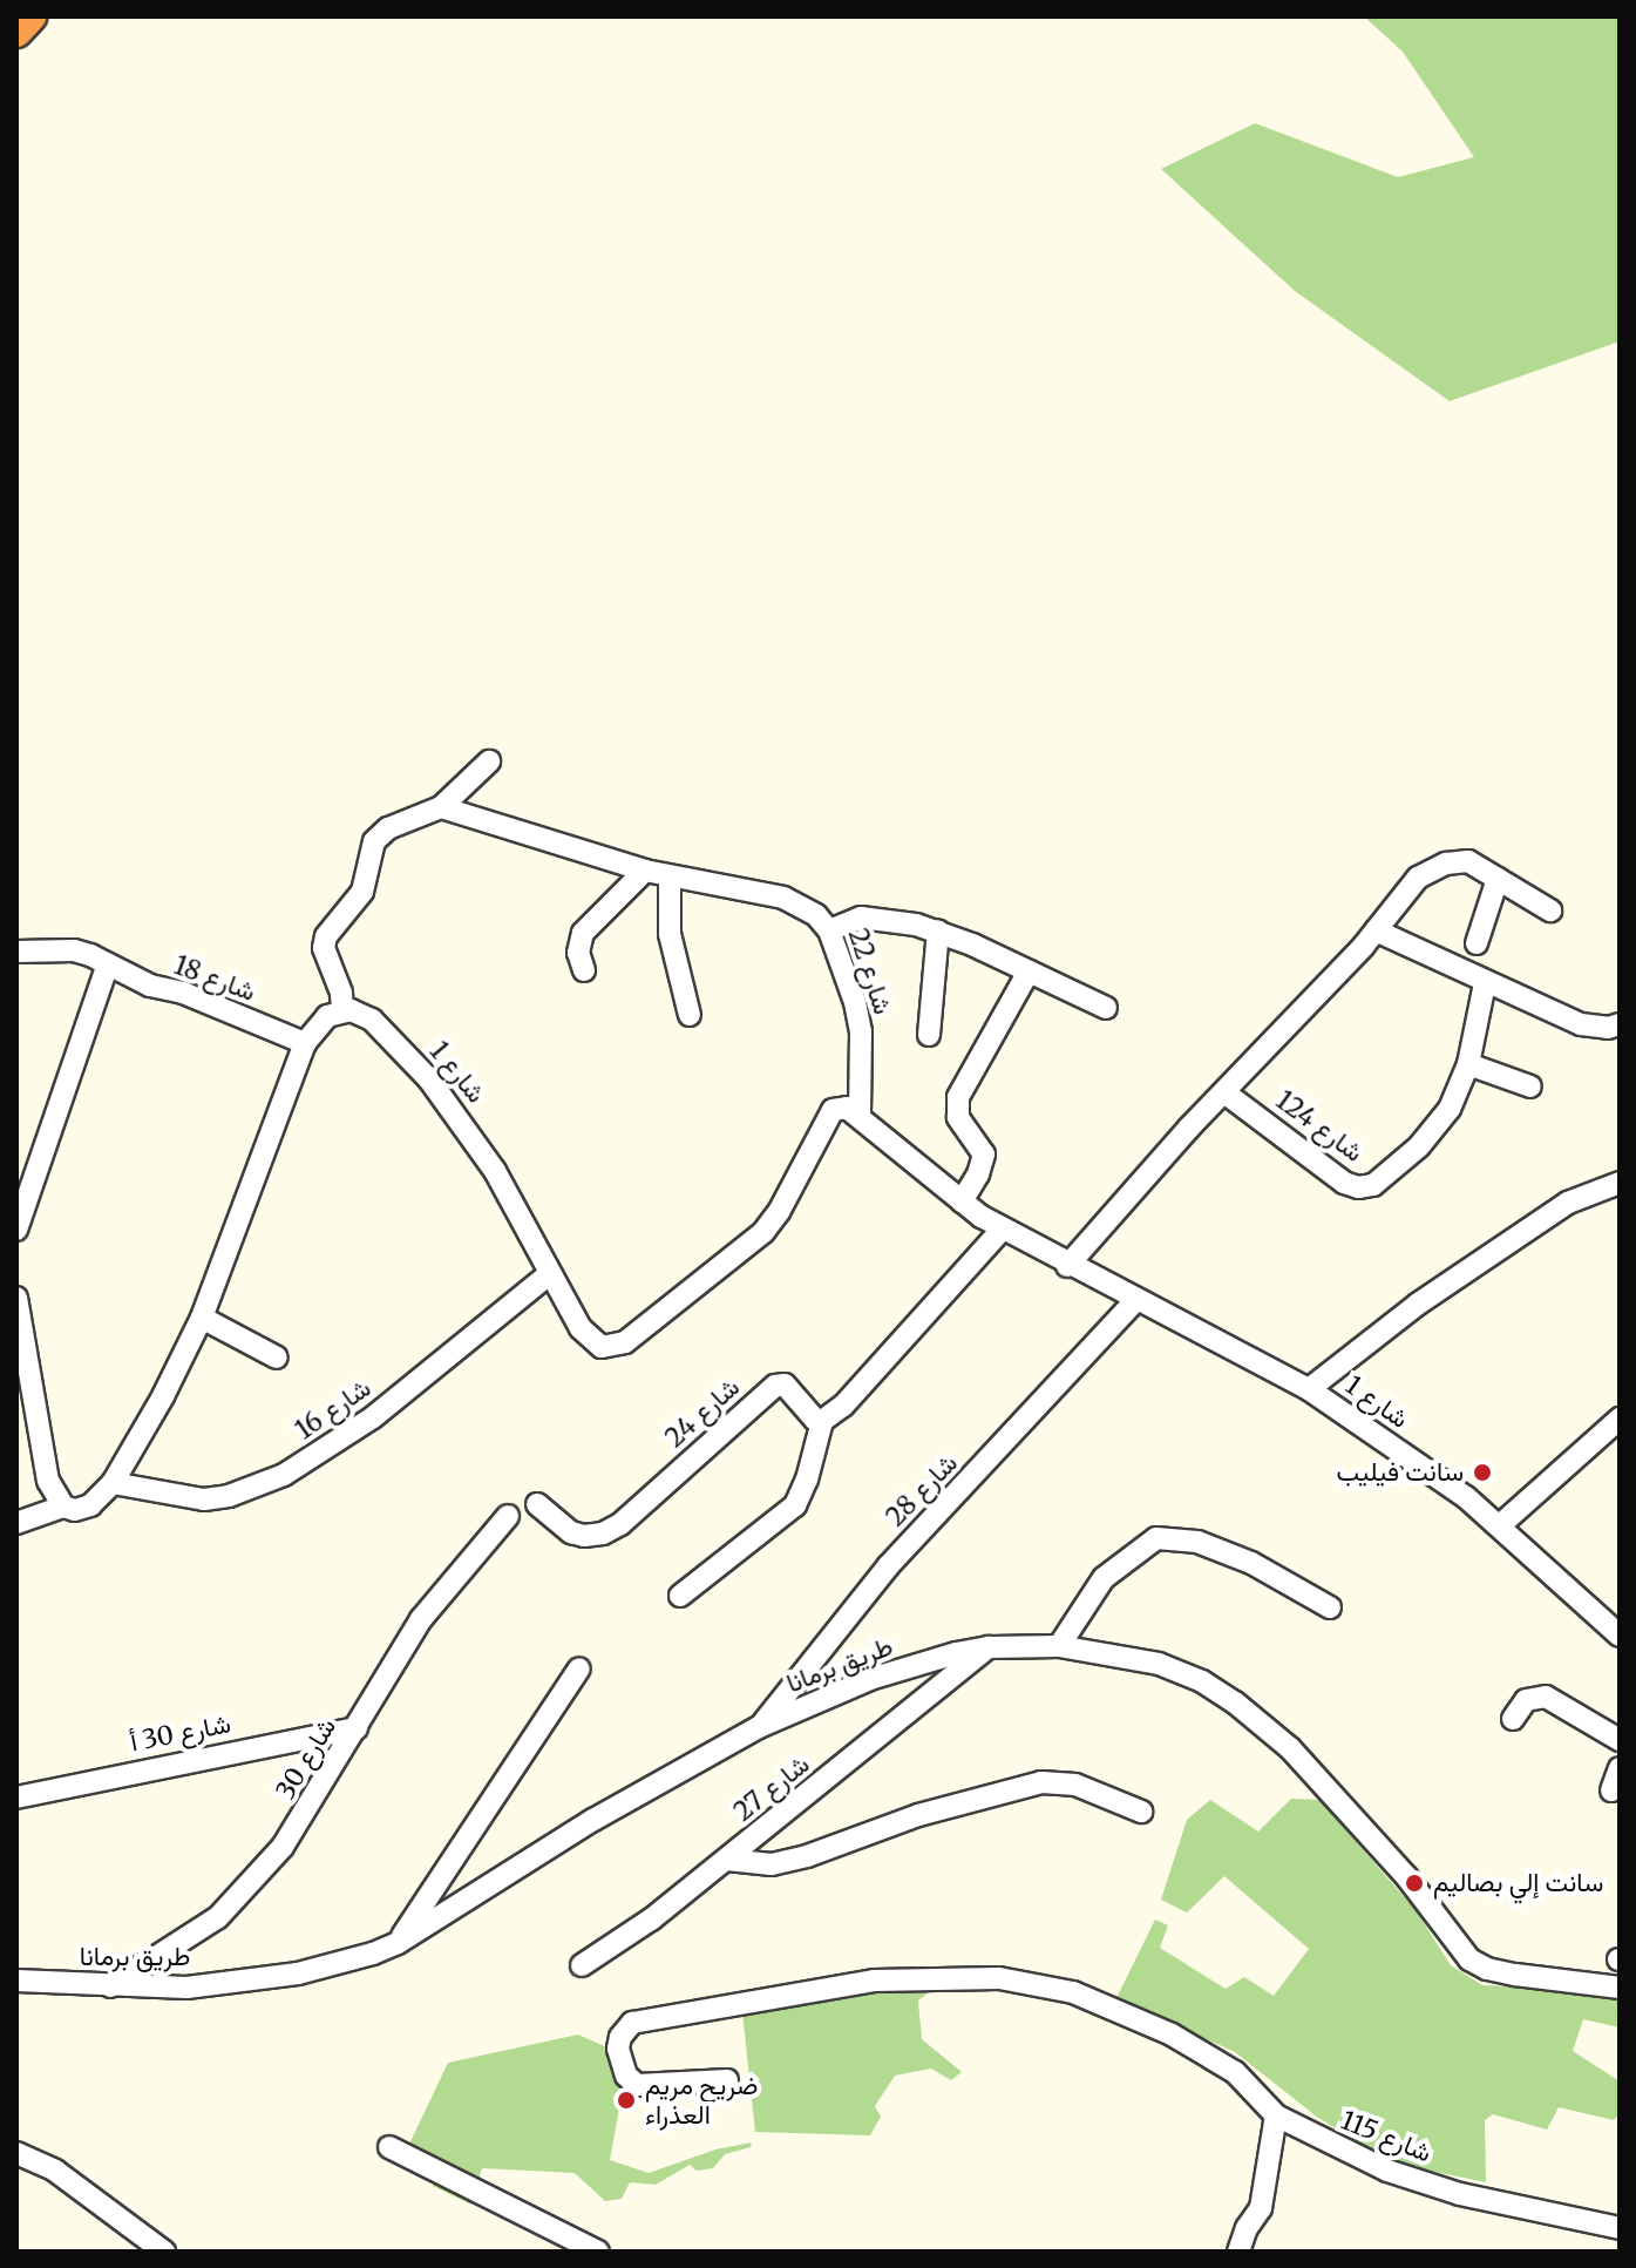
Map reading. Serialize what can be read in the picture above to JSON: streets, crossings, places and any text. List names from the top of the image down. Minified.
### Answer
{"streets":{"street":["شارع 22","شارع 18","شارع 1","شارع 124","شارع 16","شارع 24","شارع 28","طريق برمانا","شارع 30 أ","شارع 30","شارع 27","شارع 115"]},"crossings":[["شارع 22","شارع 1"],["شارع 1","شارع 16"],["شارع 1","شارع 28"],["شارع 28","طريق برمانا"],["طريق برمانا","شارع 30"],["طريق برمانا","شارع 27"],["شارع 30 أ","شارع 30"]],"places":["سانت فيليب","سانت إلي بصاليم","ضريح مريم العذراء"]}
